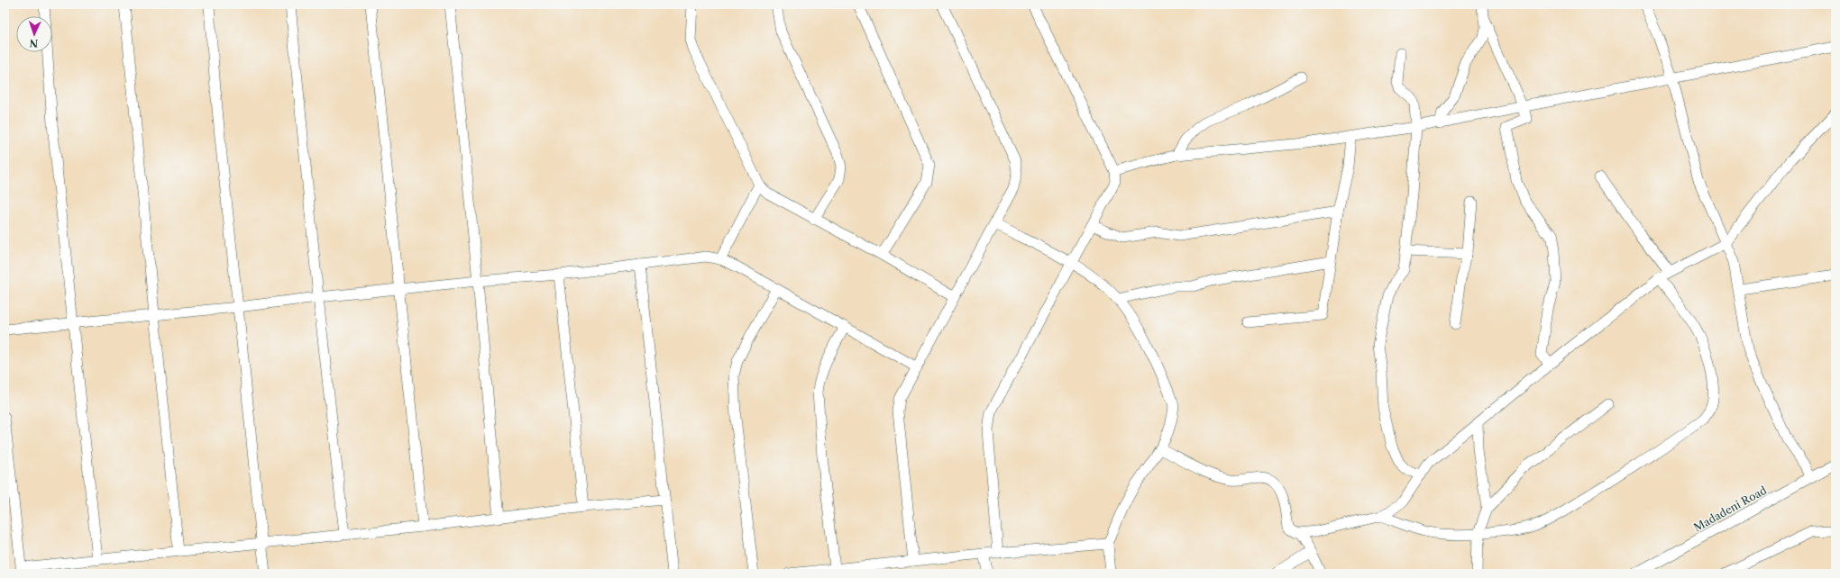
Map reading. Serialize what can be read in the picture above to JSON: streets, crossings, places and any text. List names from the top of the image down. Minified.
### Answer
{"streets":{"street":["Madadeni Road"]},"north":"bottom"}
